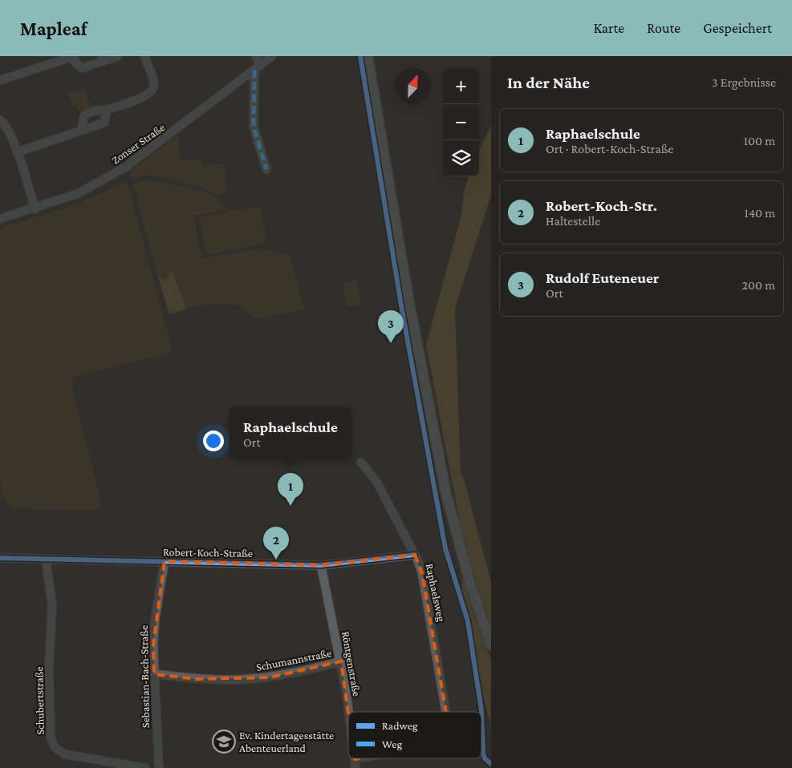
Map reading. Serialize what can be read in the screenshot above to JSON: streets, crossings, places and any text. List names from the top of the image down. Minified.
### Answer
{"streets":{"street":["Zonser Straße","Robert-Koch-Straße","Raphaelsweg","Schumannstraße","Röntgenstraße","Sebastian-Bach-Straße","Schubertstraße"]},"crossings":[["Robert-Koch-Straße","Raphaelsweg"],["Robert-Koch-Straße","Röntgenstraße"],["Robert-Koch-Straße","Sebastian-Bach-Straße"],["Robert-Koch-Straße","Schubertstraße"],["Raphaelsweg","Röntgenstraße"],["Schumannstraße","Röntgenstraße"],["Schumannstraße","Sebastian-Bach-Straße"]],"places":{"school or university":["Ev. Kindertagesstätte Abenteuerland"]},"legend":["Radweg","Weg"],"north":"top right","page":{"header":"Mapleaf","nav":["Karte","Route","Gespeichert"],"heading":["In der Nähe","3 Ergebnisse"],"map_buttons":["+","−"],"list":[{"mark":"1","name":"Raphaelschule","note":"Ort · Robert-Koch-Straße","value":"100 m"},{"mark":"2","name":"Robert-Koch-Str.","note":"Haltestelle","value":"140 m"},{"mark":"3","name":"Rudolf Euteneuer","note":"Ort","value":"200 m"}],"pins":["3","1","2"],"popup":["Raphaelschule","Ort"]}}
